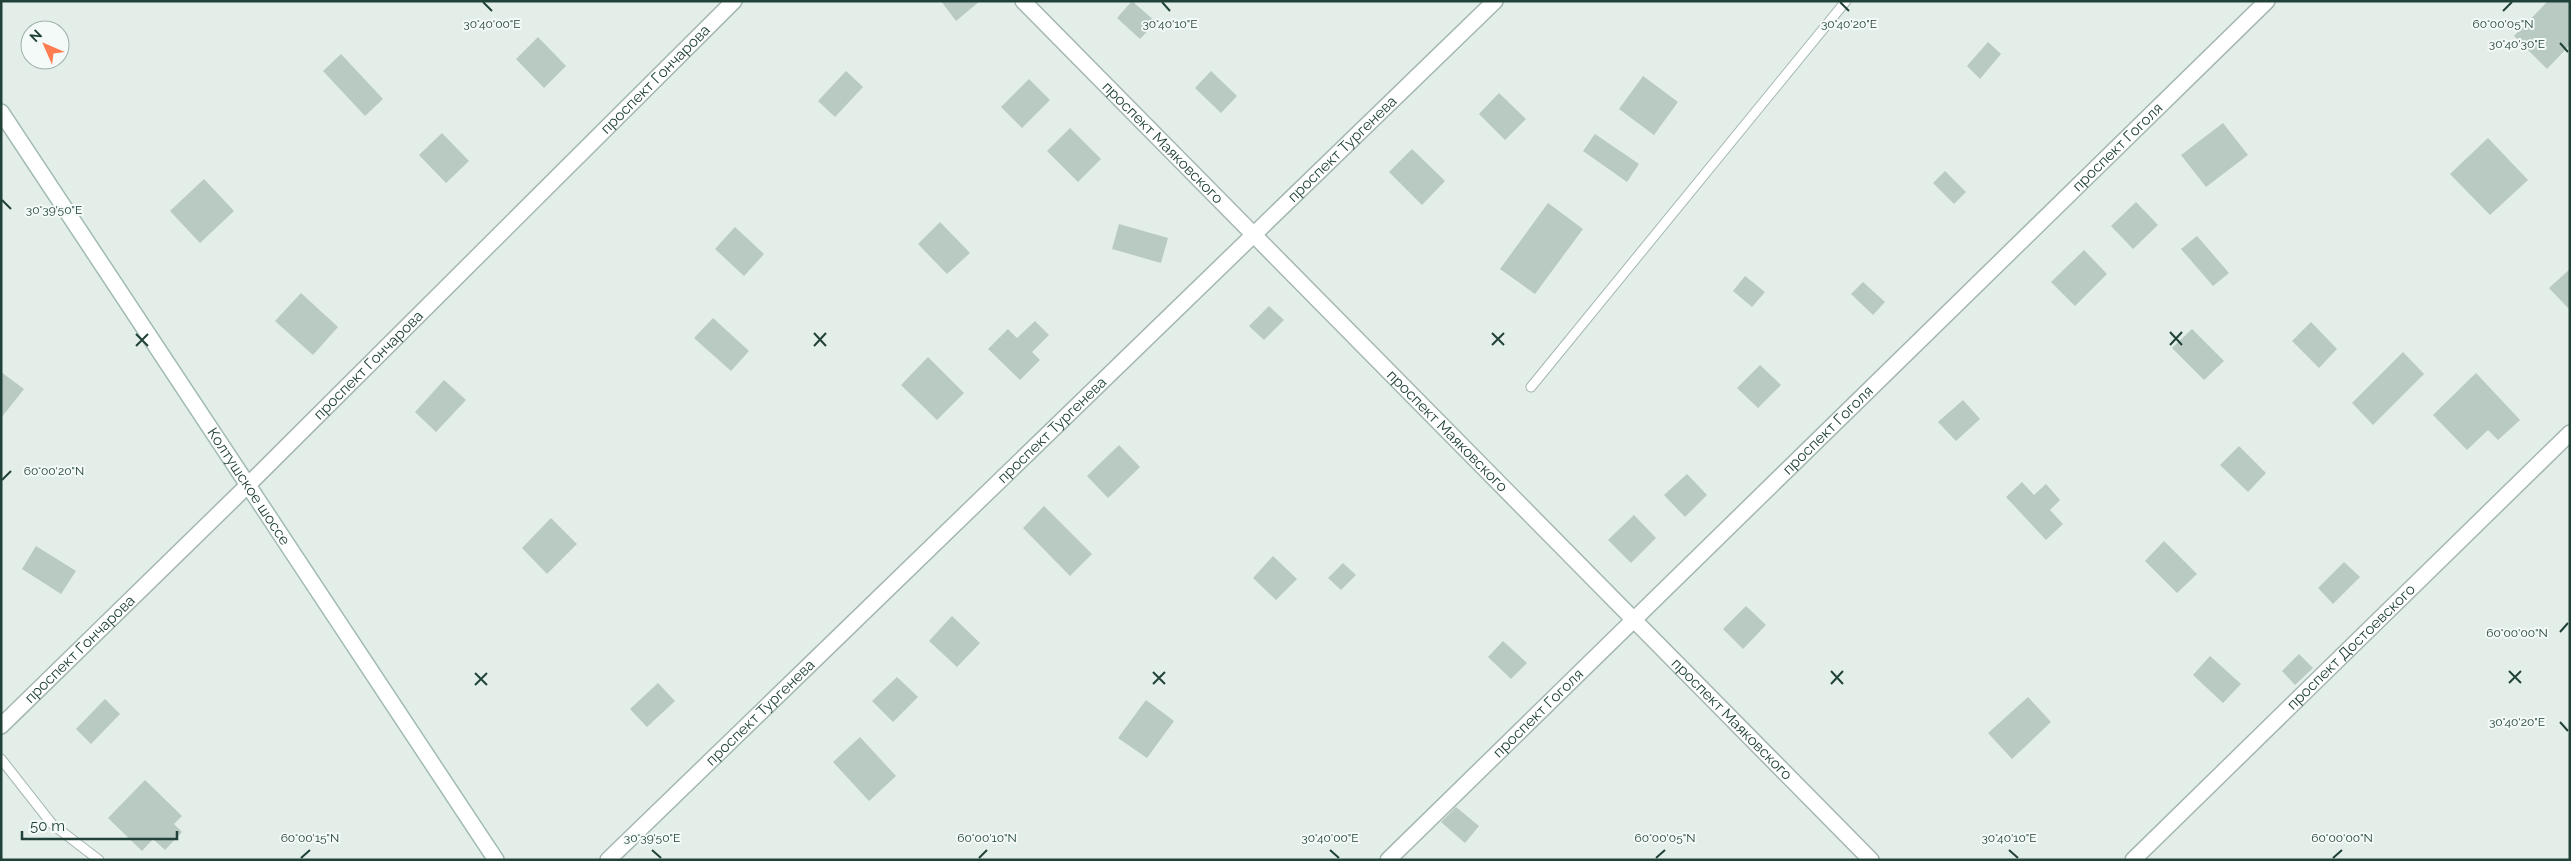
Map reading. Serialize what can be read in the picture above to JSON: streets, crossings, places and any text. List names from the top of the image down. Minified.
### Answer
{"streets":{"street":["проспект Гончарова","проспект Маяковского","проспект Гоголя","проспект Тургенева","Колтушское шоссе","проспект Достоевского"]},"crossings":[["проспект Гончарова","Колтушское шоссе"],["проспект Маяковского","проспект Гоголя"],["проспект Маяковского","проспект Тургенева"]],"scale_bar":"50 m","north":"top left","coordinates":["30°40'20\"E","30°40'00\"E","30°40'10\"E","60°00'05\"N","30°40'30\"E","30°39'50\"E","60°00'20\"N","60°00'00\"N","60°00'15\"N","60°00'10\"N"]}
